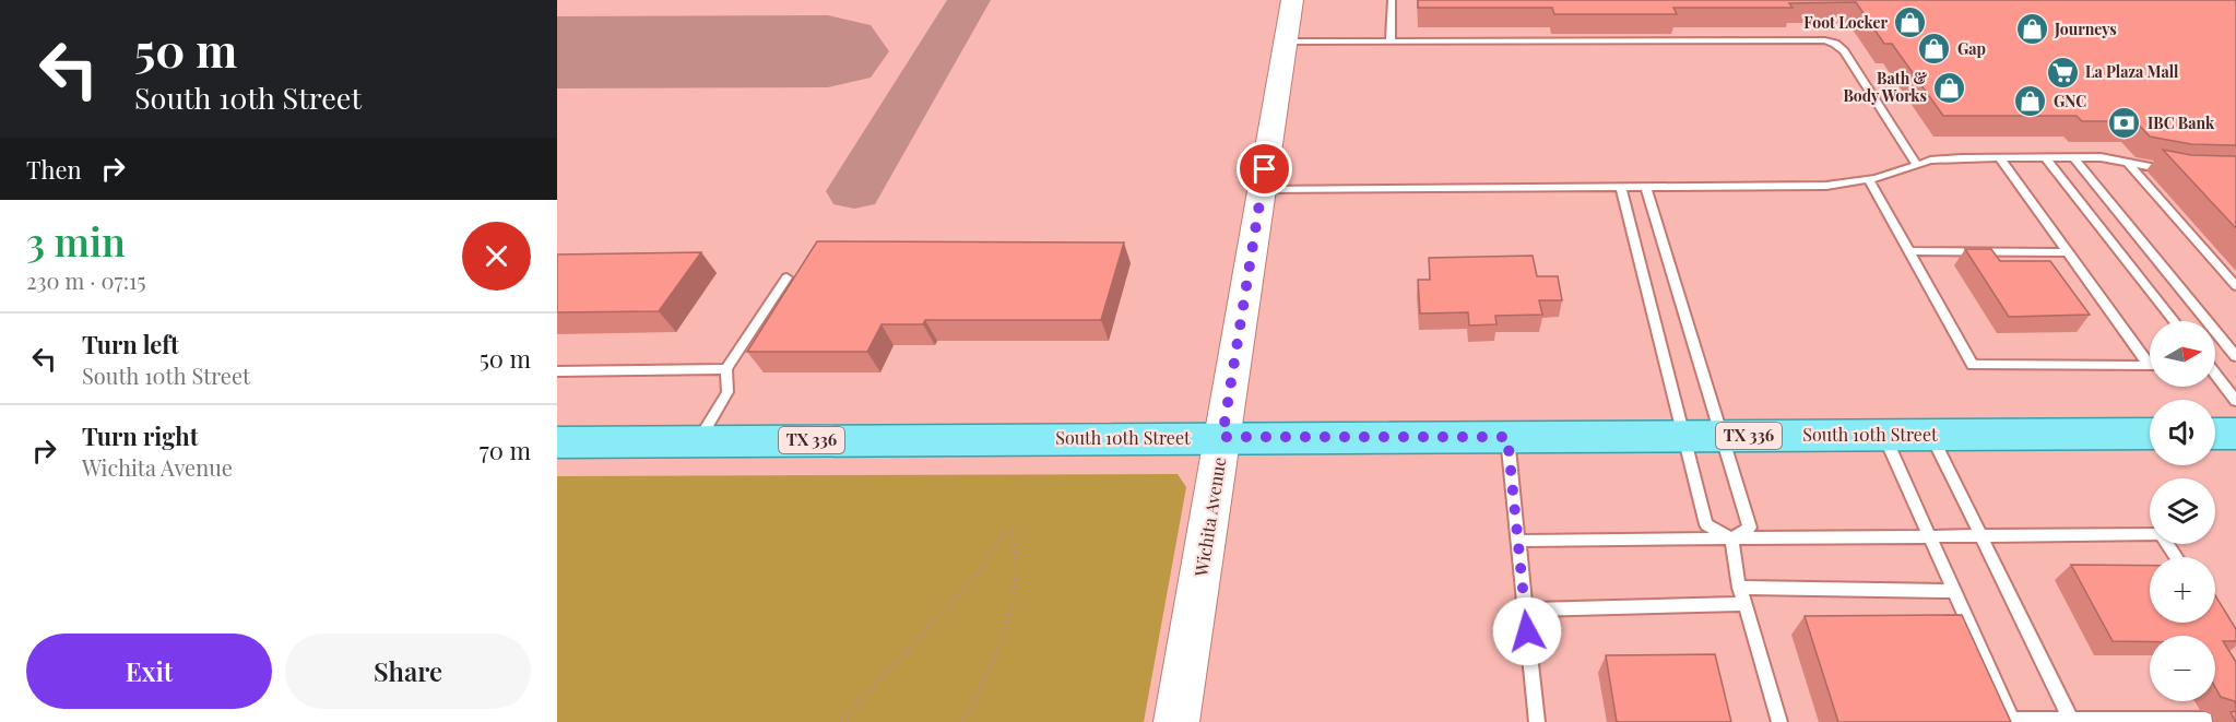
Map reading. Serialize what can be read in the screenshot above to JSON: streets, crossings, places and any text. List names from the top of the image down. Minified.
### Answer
{"streets":{"main road":["South 10th Street","TX 336","Wichita Avenue"]},"crossings":[["South 10th Street","Wichita Avenue"]],"places":{"shop":["Foot Locker","Journeys","Gap","Bath & Body Works","GNC"],"supermarket":["La Plaza Mall"],"bank":["IBC Bank"]},"north":"right","page":{"turn":["50 m","South 10th Street"],"then":"Then","heading":["3 min","230 m · 07:15"],"list":[{"name":"Turn left","note":"South 10th Street","value":"50 m"},{"name":"Turn right","note":"Wichita Avenue","value":"70 m"}],"map_buttons":["+","−"],"buttons":["Exit","Share"]}}
